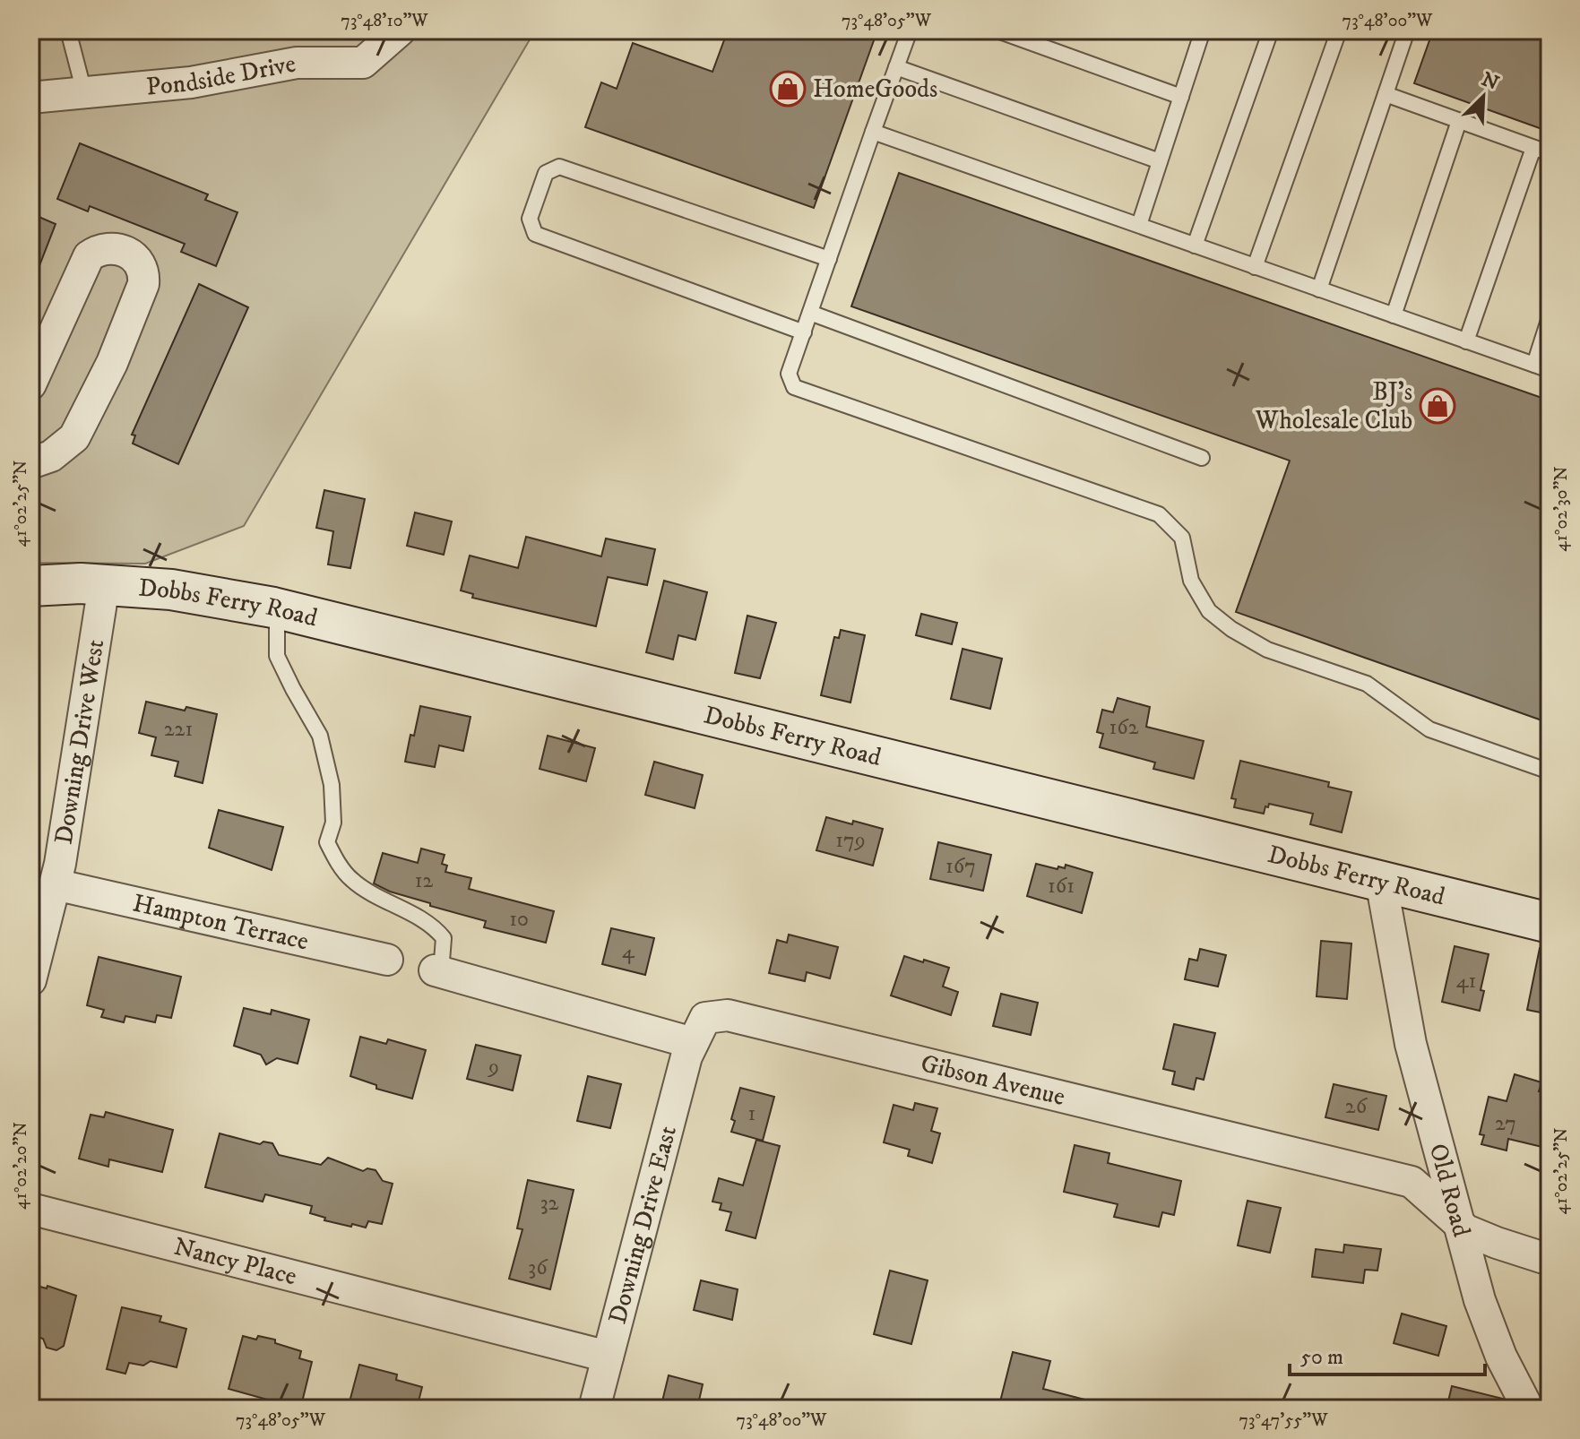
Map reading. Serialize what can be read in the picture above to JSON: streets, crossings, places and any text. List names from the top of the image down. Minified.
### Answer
{"streets":{"main road":["Dobbs Ferry Road"],"street":["Pondside Drive","Downing Drive West","Hampton Terrace","Gibson Avenue","Old Road","Downing Drive East","Nancy Place"]},"crossings":[["Dobbs Ferry Road","Downing Drive West"],["Dobbs Ferry Road","Old Road"],["Downing Drive West","Hampton Terrace"],["Gibson Avenue","Old Road"],["Gibson Avenue","Downing Drive East"],["Downing Drive East","Nancy Place"]],"places":{"shop":["HomeGoods","BJ's Wholesale Club"]},"house_numbers":["162","221","179","167","12","161","10","4","41","9","26","1","27","32","36"],"scale_bar":"50 m","north":"top right","coordinates":["73°48'10\"W","73°48'05\"W","73°48'00\"W","41°02'25\"N","41°02'30\"N","41°02'20\"N","73°47'55\"W"]}
